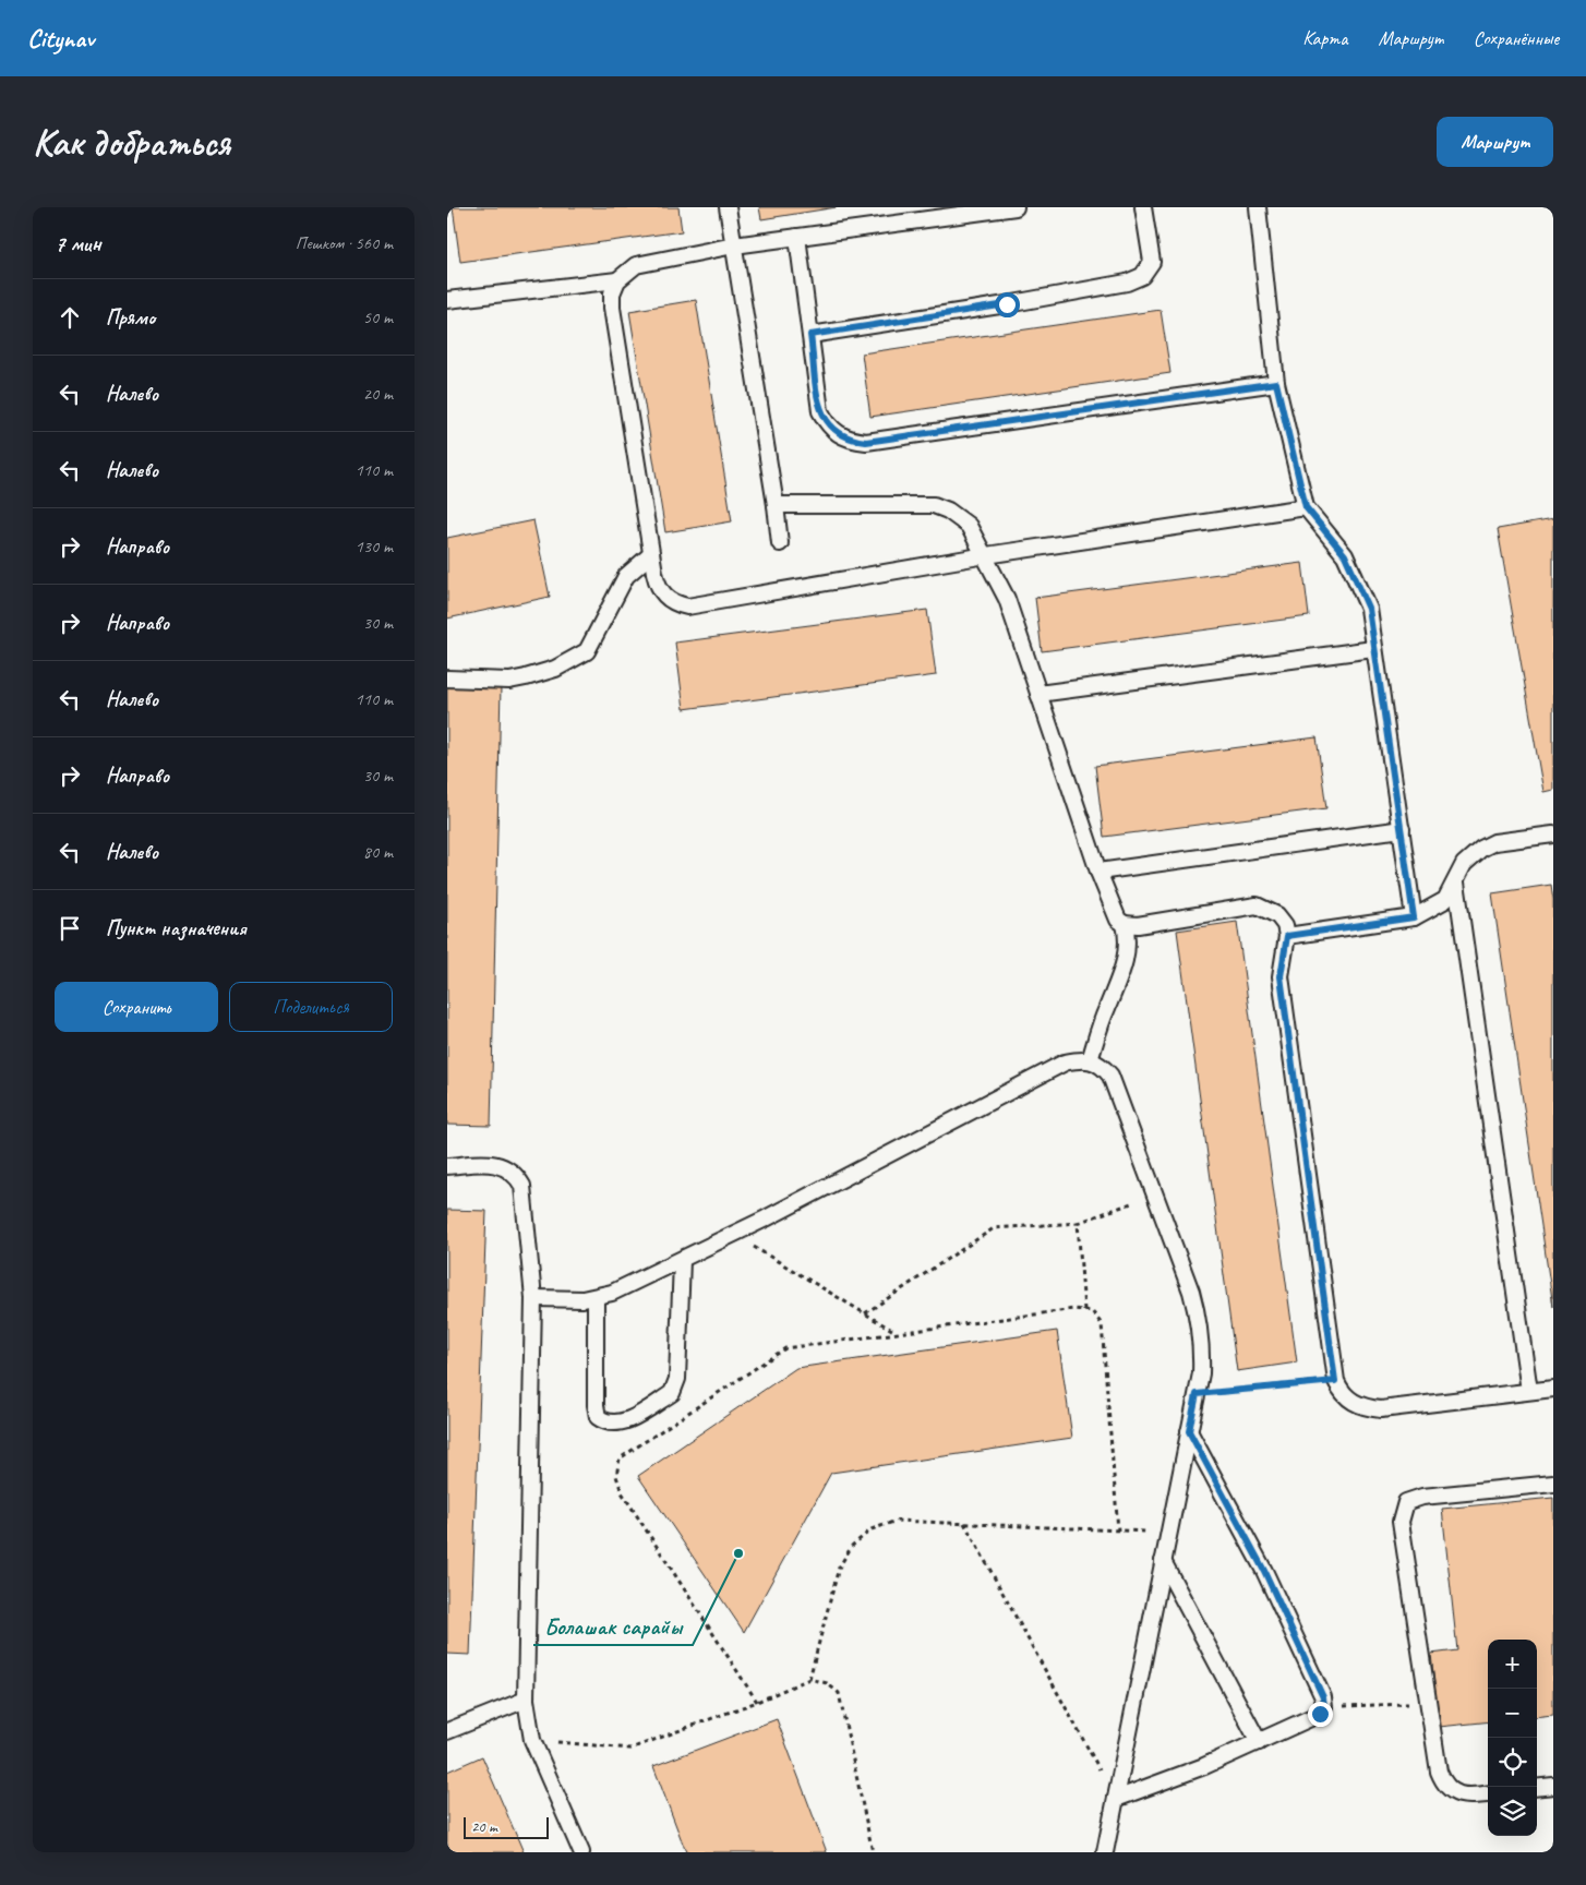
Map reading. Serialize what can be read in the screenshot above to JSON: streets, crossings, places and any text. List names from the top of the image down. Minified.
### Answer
{"places":["Болашак сарайы"],"scale_bar":"20 m","page":{"header":"Citynav","nav":["Карта","Маршрут","Сохранённые"],"buttons":["Маршрут",["Сохранить","Поделиться"]],"title":"Как добраться","heading":["7 мин","Пешком · 560 m"],"list":[["Прямо","50 m"],["Налево","20 m"],["Налево","110 m"],["Направо","130 m"],["Направо","30 m"],["Налево","110 m"],["Направо","30 m"],["Налево","80 m"],"Пункт назначения"],"map_buttons":["+","−"],"scale":"20 m"}}
